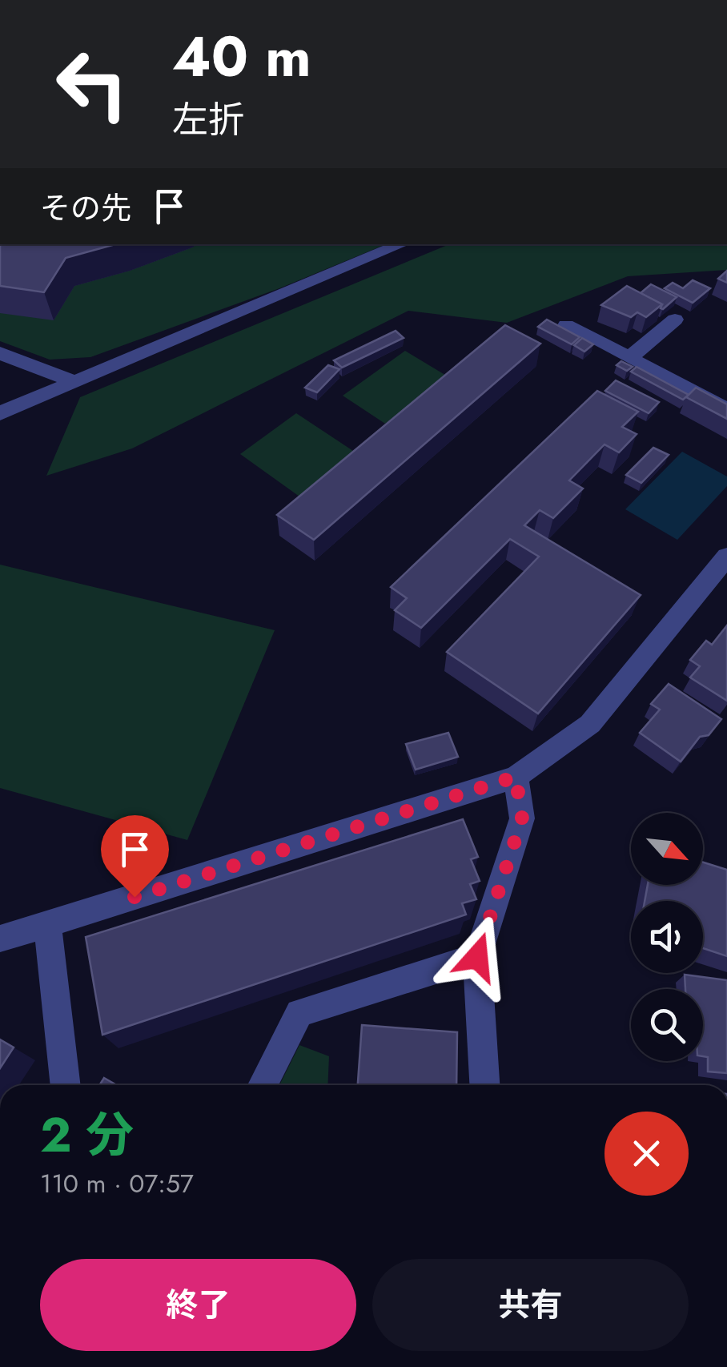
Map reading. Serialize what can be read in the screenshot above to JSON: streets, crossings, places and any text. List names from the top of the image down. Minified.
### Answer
{"north":"bottom right","page":{"turn":["40 m","左折"],"then":"その先","heading":["2 分","110 m · 07:57"],"buttons":["終了","共有"]}}
